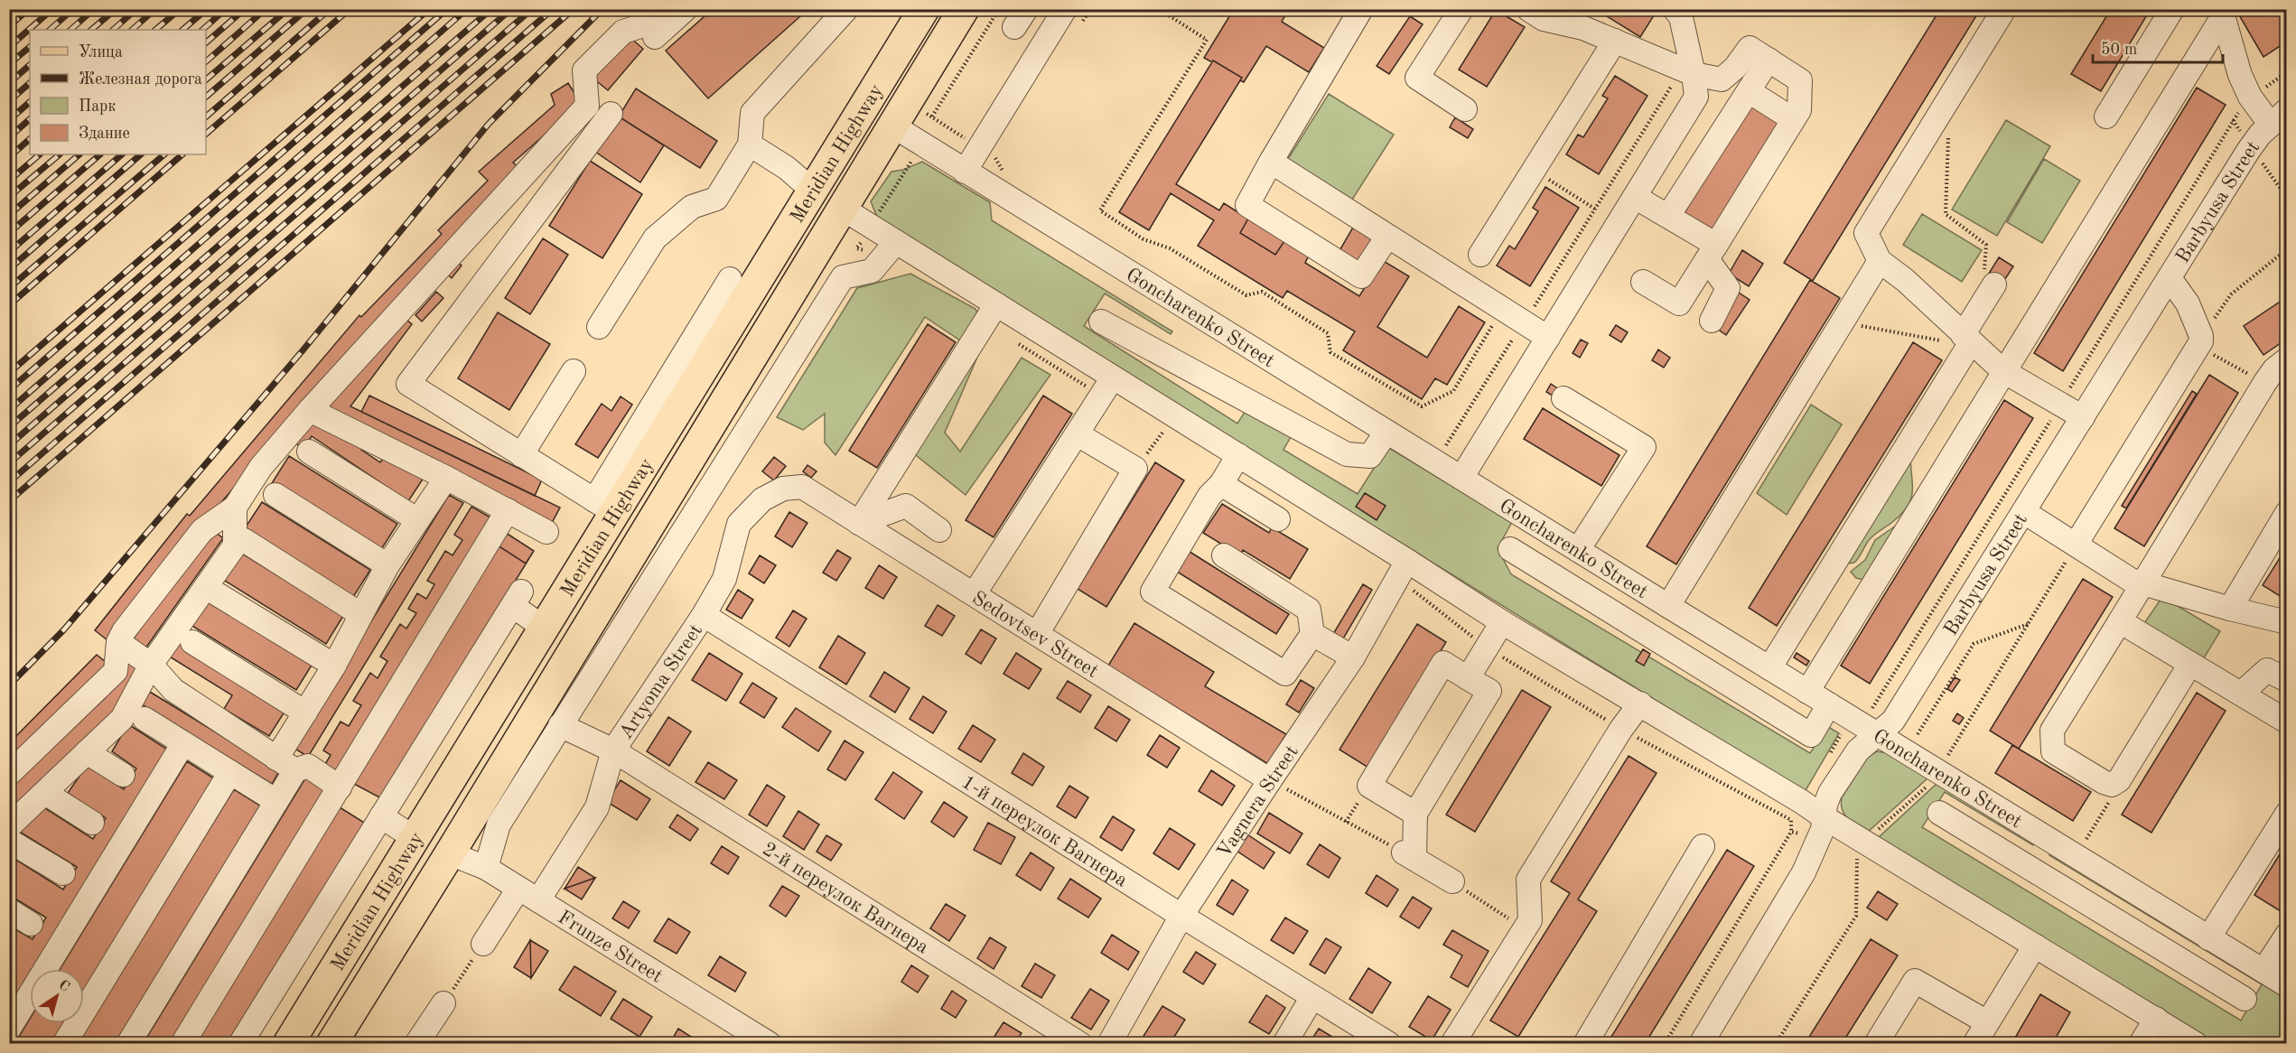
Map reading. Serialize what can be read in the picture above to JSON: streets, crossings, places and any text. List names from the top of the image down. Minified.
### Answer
{"streets":{"main road":["Meridian Highway","Goncharenko Street"],"street":["Barbyusa Street","Sedovtsev Street","Artyoma Street","Vagnera Street","1-й переулок Вагнера","2-й переулок Вагнера","Frunze Street"]},"crossings":[["Meridian Highway","Goncharenko Street"],["Meridian Highway","Frunze Street"],["Barbyusa Street","Goncharenko Street"],["Sedovtsev Street","Artyoma Street"],["Sedovtsev Street","Vagnera Street"],["Artyoma Street","1-й переулок Вагнера"],["Artyoma Street","2-й переулок Вагнера"],["Artyoma Street","Frunze Street"],["Vagnera Street","1-й переулок Вагнера"]],"legend":["Улица","Железная дорога","Парк","Здание"],"scale_bar":"50 m","north":"top right"}
